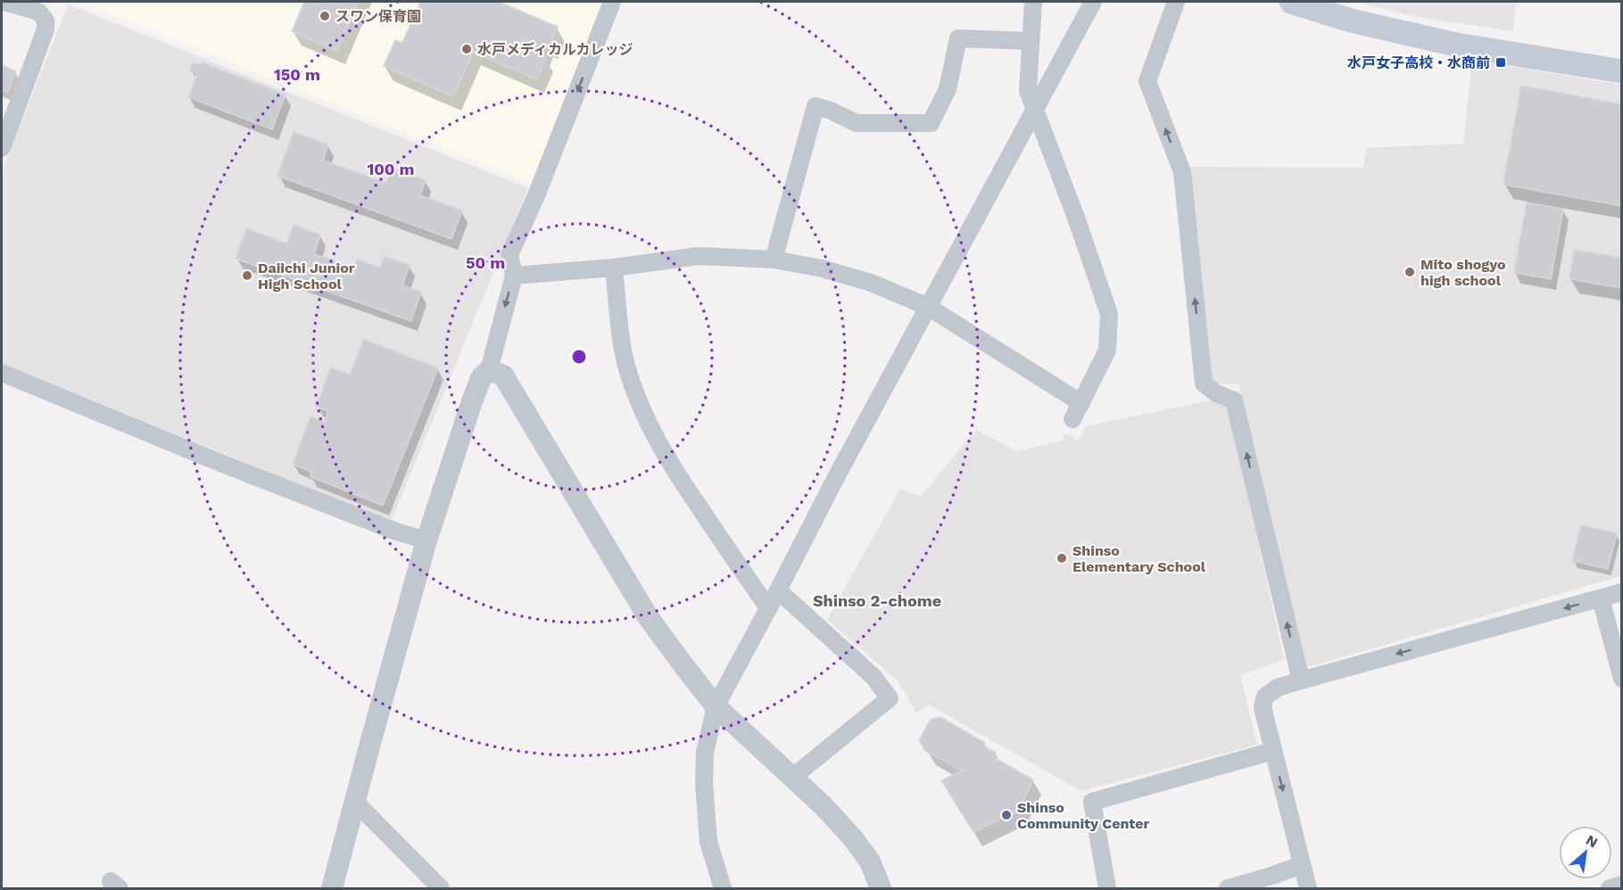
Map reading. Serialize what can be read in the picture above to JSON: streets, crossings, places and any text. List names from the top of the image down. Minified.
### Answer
{"districts":["Shinso 2-chome"],"places":{"other":["スワン保育園","水戸メディカルカレッジ","Mito shogyo high school","Daiichi Junior High School","Shinso Elementary School","Shinso Community Center"],"transit":["水戸女子高校・水商前"]},"north":"top right","rings":["150 m","100 m","50 m"]}
